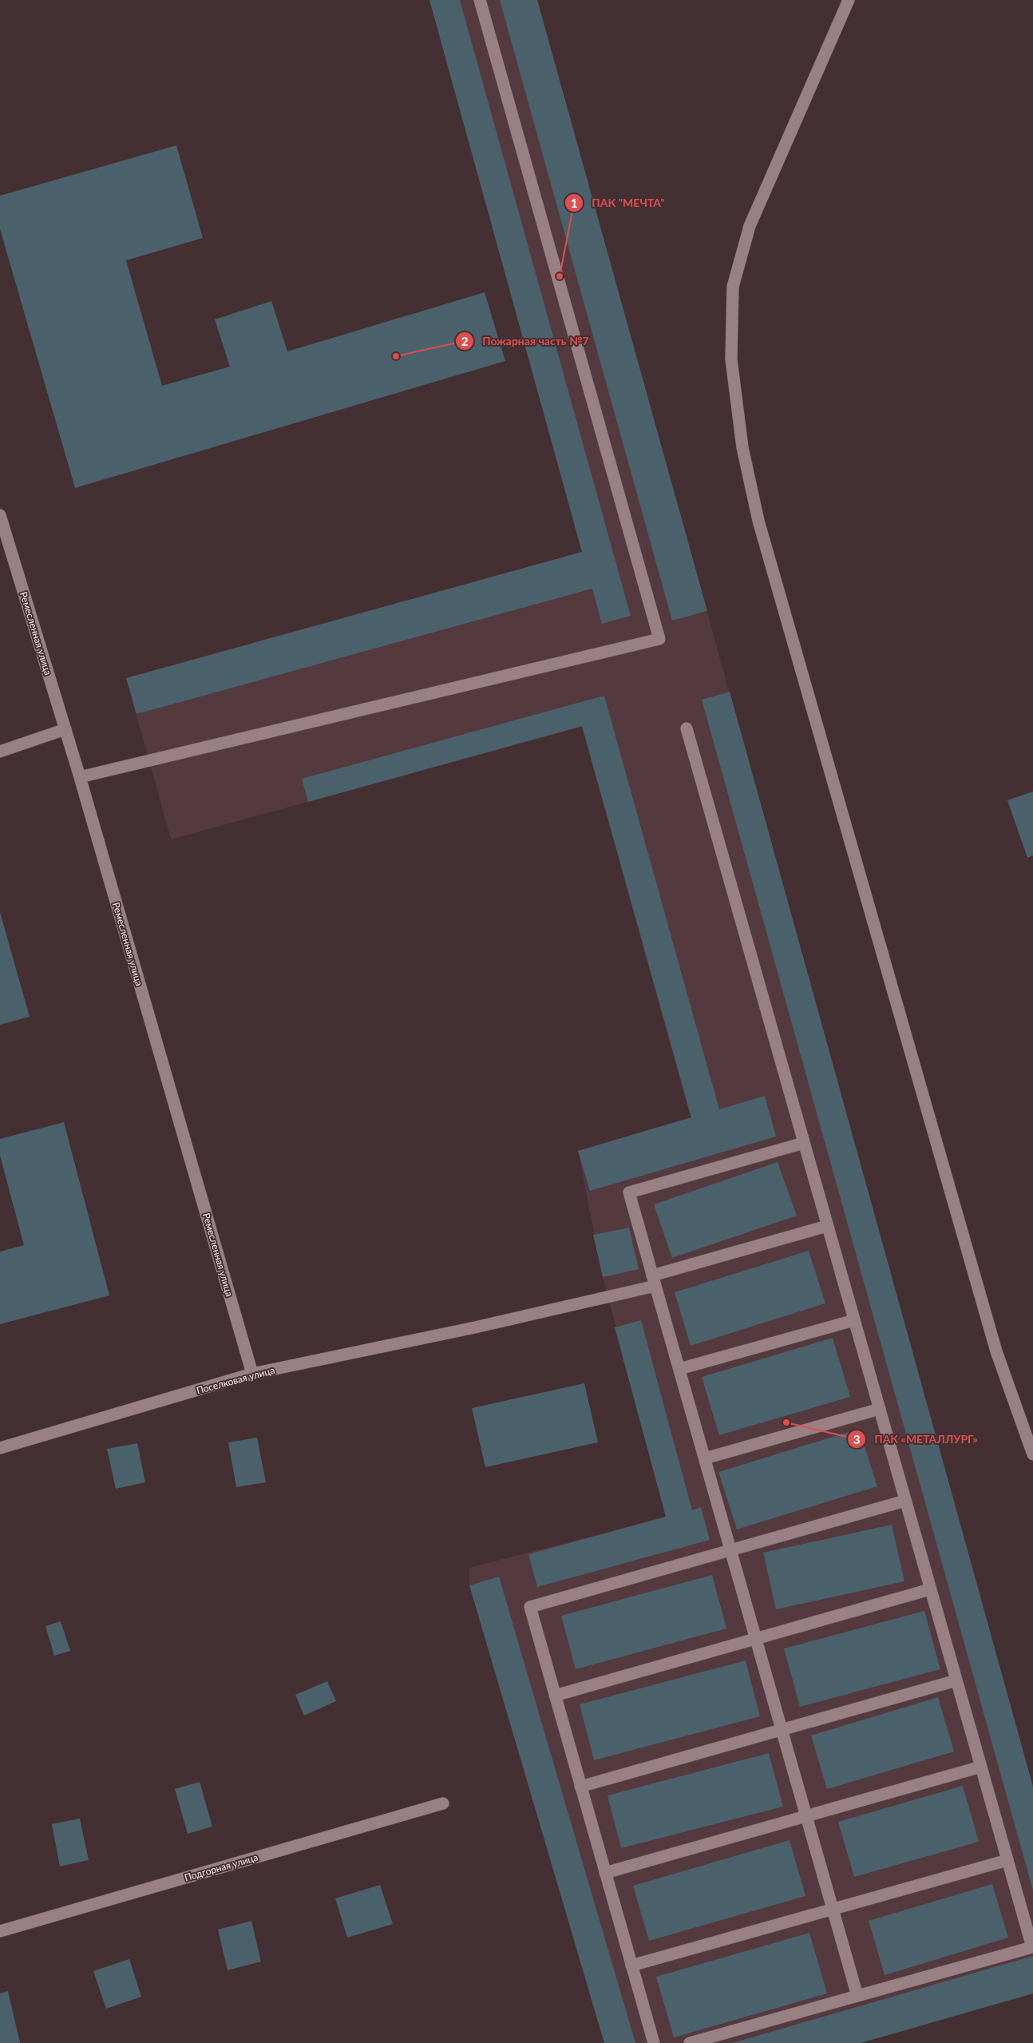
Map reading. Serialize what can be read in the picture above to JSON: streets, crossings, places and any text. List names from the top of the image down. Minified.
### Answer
{"streets":{"street":["Ремесленная улица","Поселковая улица","Подгорная улица"]},"crossings":[["Ремесленная улица","Поселковая улица"]],"places":["ПАК \"МЕЧТА\"","Пожарная часть №7","ПАК «МЕТАЛЛУРГ»"]}
